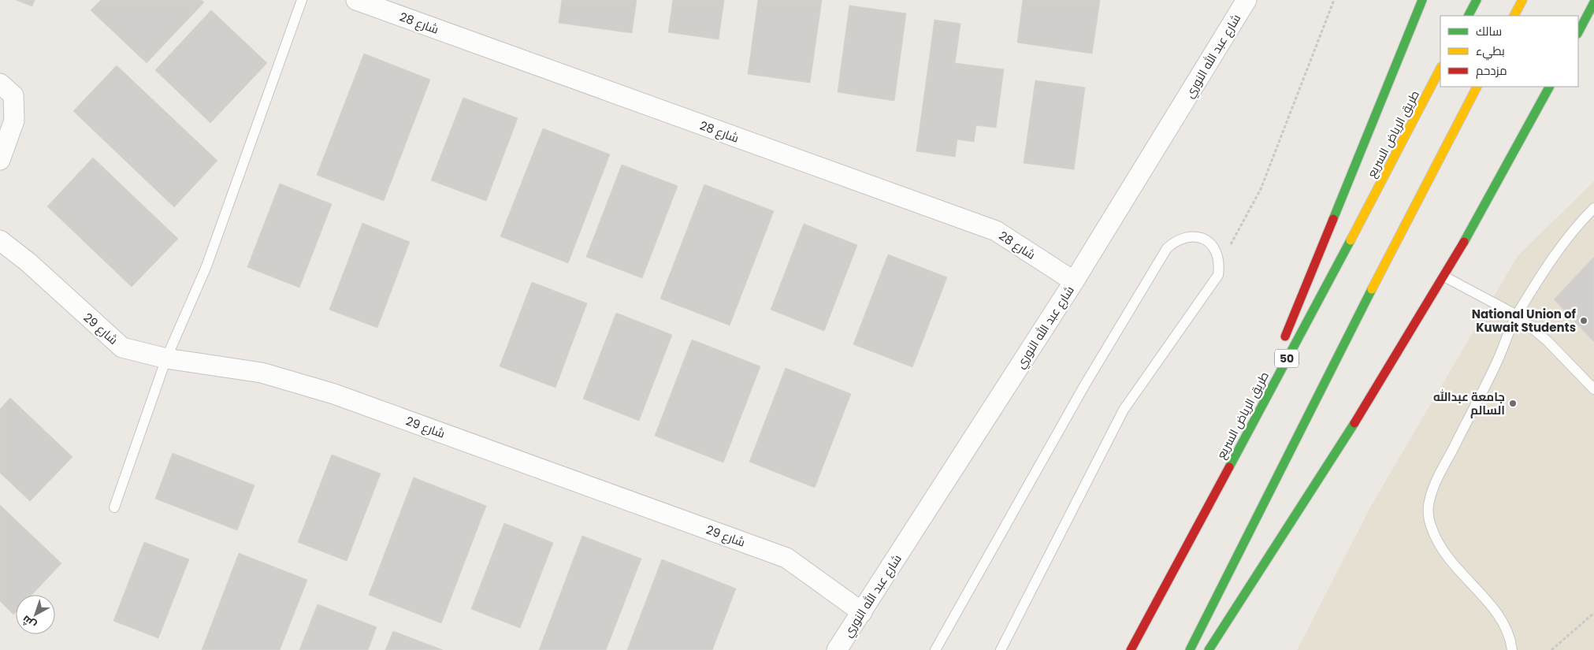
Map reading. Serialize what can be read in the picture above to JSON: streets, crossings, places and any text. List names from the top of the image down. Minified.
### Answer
{"streets":{"highway":["طريق الرياض السريع","50"],"street":["شارع 28","شارع عبد الله النوري","شارع 29"]},"crossings":[["شارع 28","شارع عبد الله النوري"],["شارع عبد الله النوري","شارع 29"]],"places":["National Union of Kuwait Students","جامعة عبدالله السالم"],"legend":["سالك","بطيء","مزدحم"],"north":"bottom left"}
